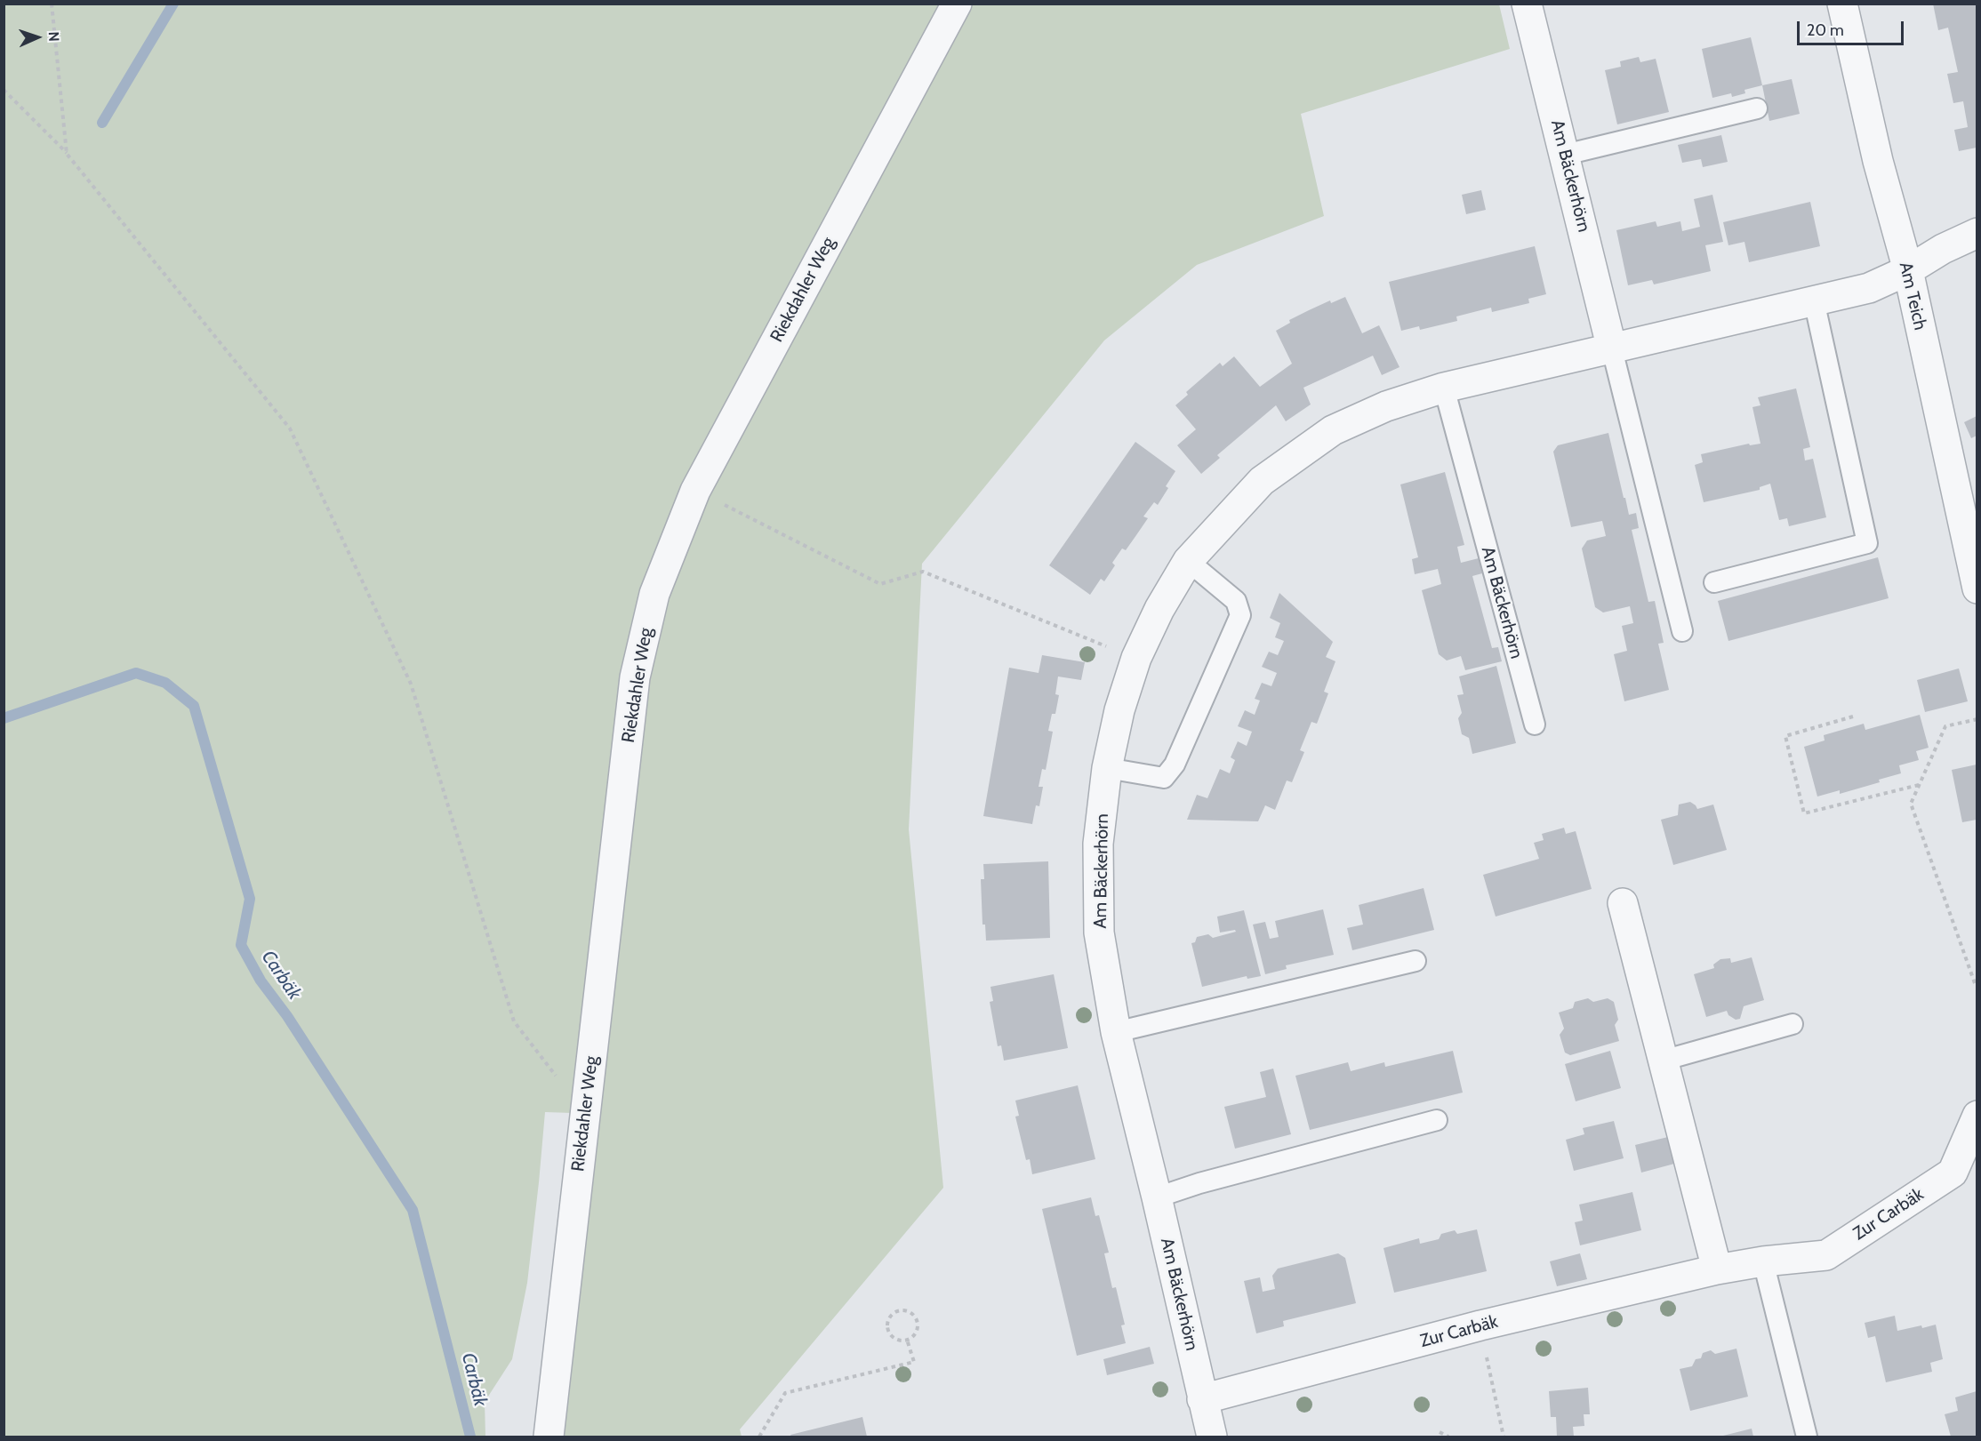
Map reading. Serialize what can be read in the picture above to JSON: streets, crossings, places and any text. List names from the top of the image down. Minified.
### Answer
{"streets":{"street":["Am Bäckerhörn","Riekdahler Weg","Am Teich","Zur Carbäk"]},"crossings":[["Am Bäckerhörn","Am Teich"],["Am Bäckerhörn","Zur Carbäk"]],"water":["Carbäk"],"scale_bar":"20 m","north":"right"}
